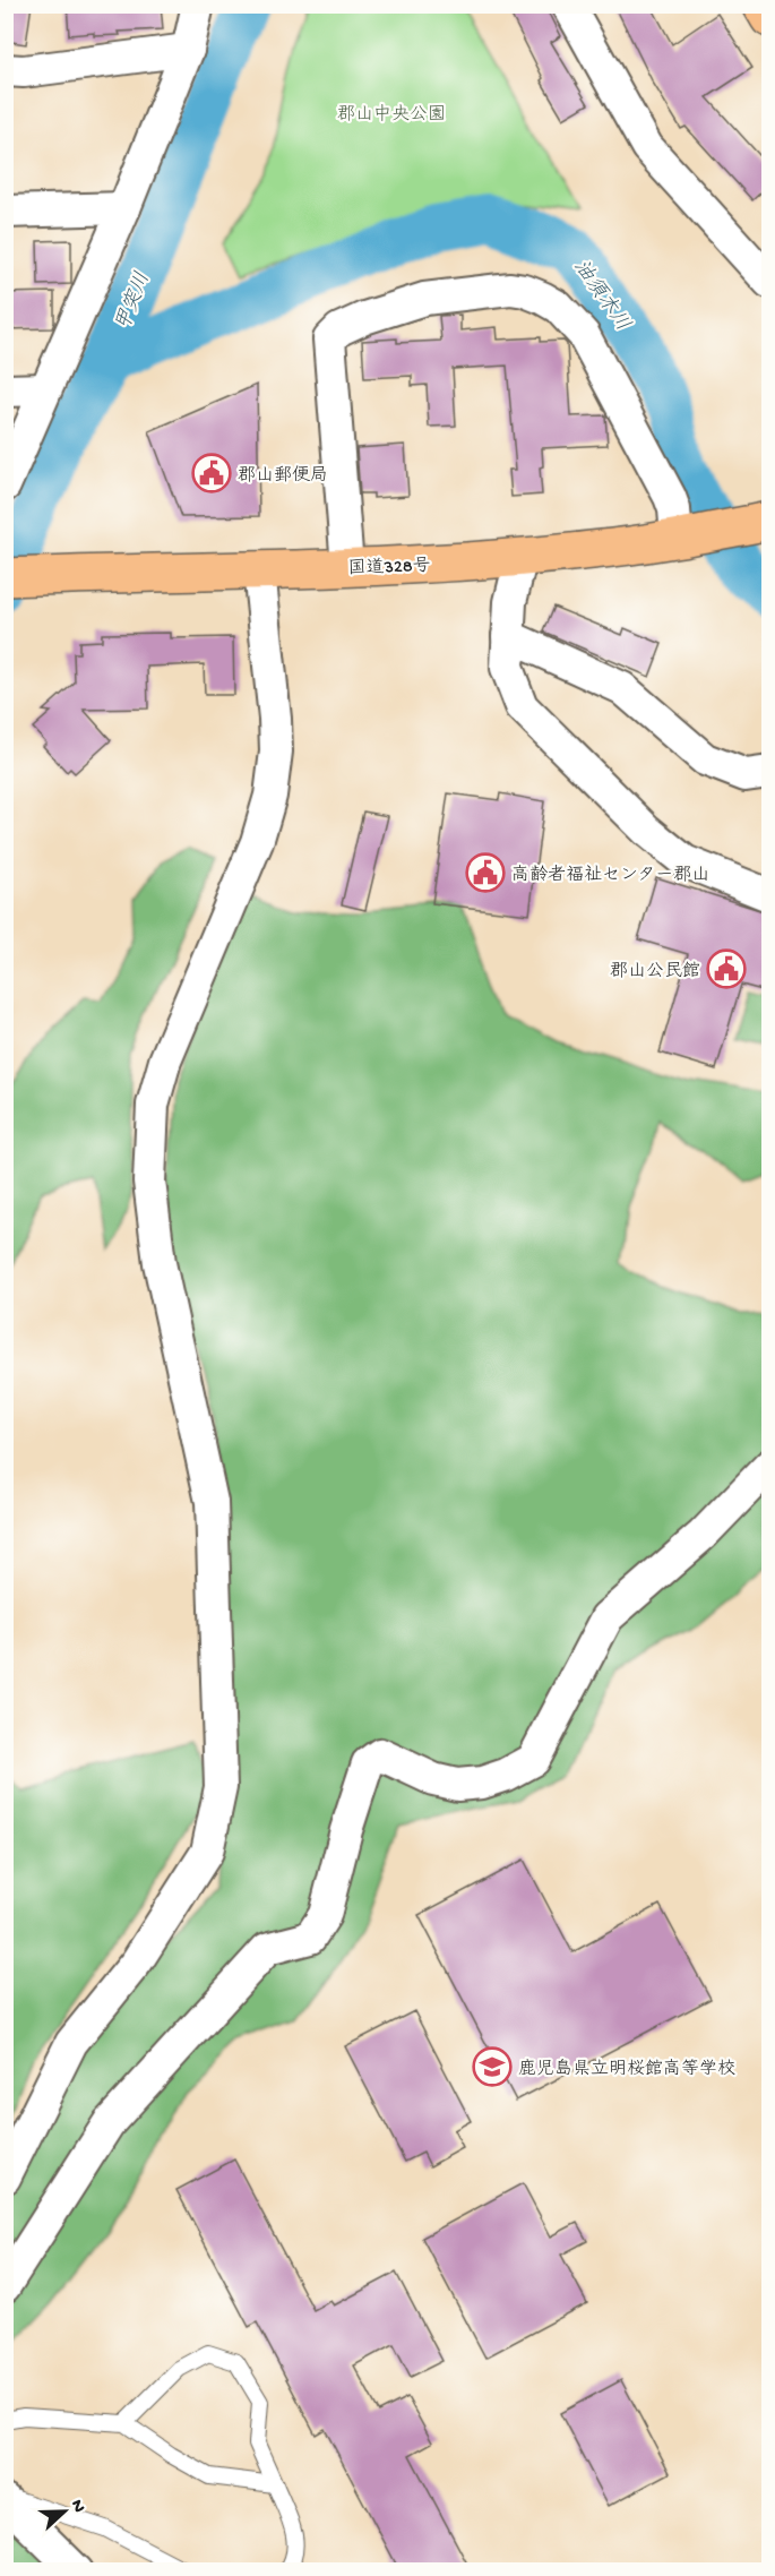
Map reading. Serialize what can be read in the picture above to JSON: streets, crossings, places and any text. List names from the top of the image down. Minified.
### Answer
{"streets":{"main road":["国道328号"]},"water":["油須木川","甲突川"],"parks":["郡山中央公園"],"places":{"public building":["郡山郵便局","高齢者福祉センター郡山","郡山公民館"],"school or university":["鹿児島県立明桜館高等学校"]},"north":"right"}
